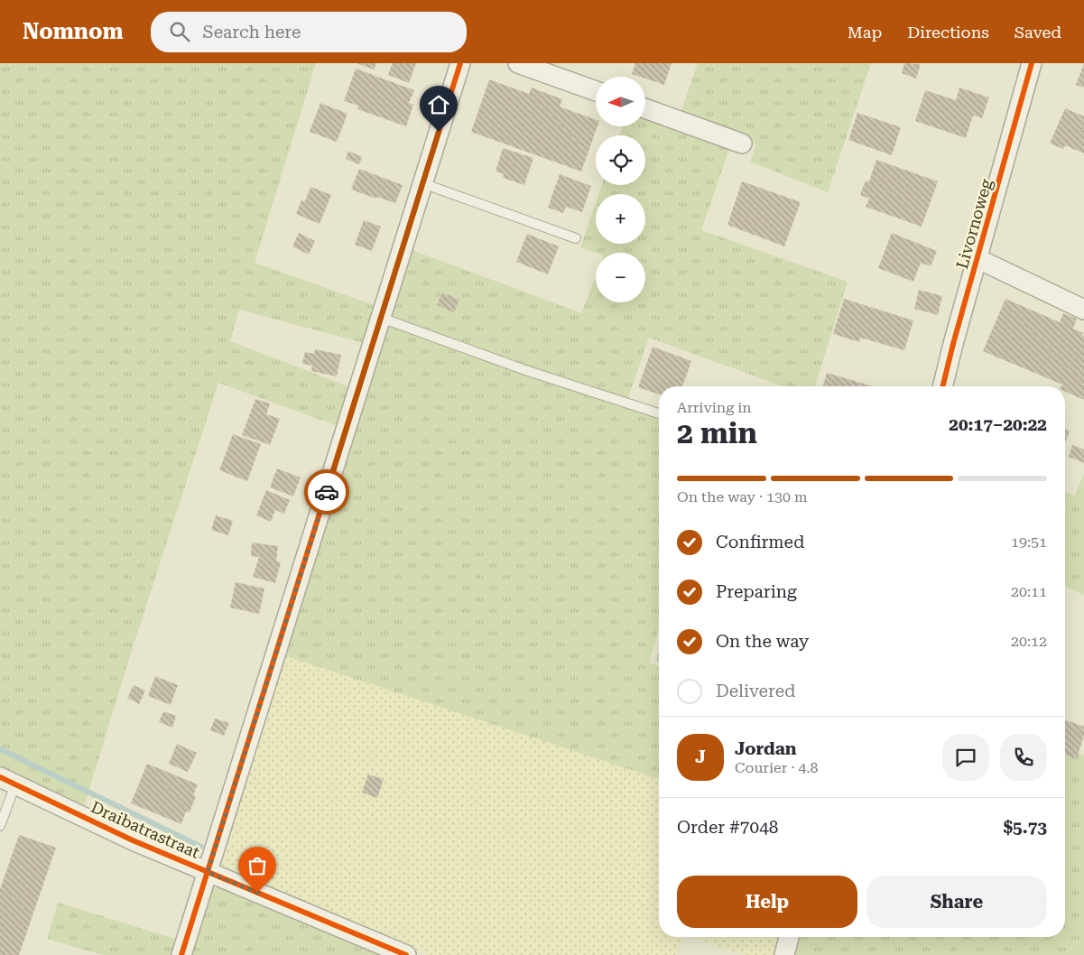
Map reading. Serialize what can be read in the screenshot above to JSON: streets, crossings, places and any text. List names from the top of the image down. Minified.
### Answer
{"streets":{"street":["Livornoweg","Draibatrastraat"]},"north":"left","page":{"header":"Nomnom","search":"Search here","nav":["Map","Directions","Saved"],"map_buttons":["+","−"],"heading":["2 min","Arriving in","20:17–20:22"],"panel":["Jordan","Courier · 4.8","Order #7048","$5.73"],"bar":"On the way · 130 m","list":[["Confirmed","19:51"],["Preparing","20:11"],["On the way","20:12"],"Delivered"],"round":"J","buttons":["Help","Share"]}}
